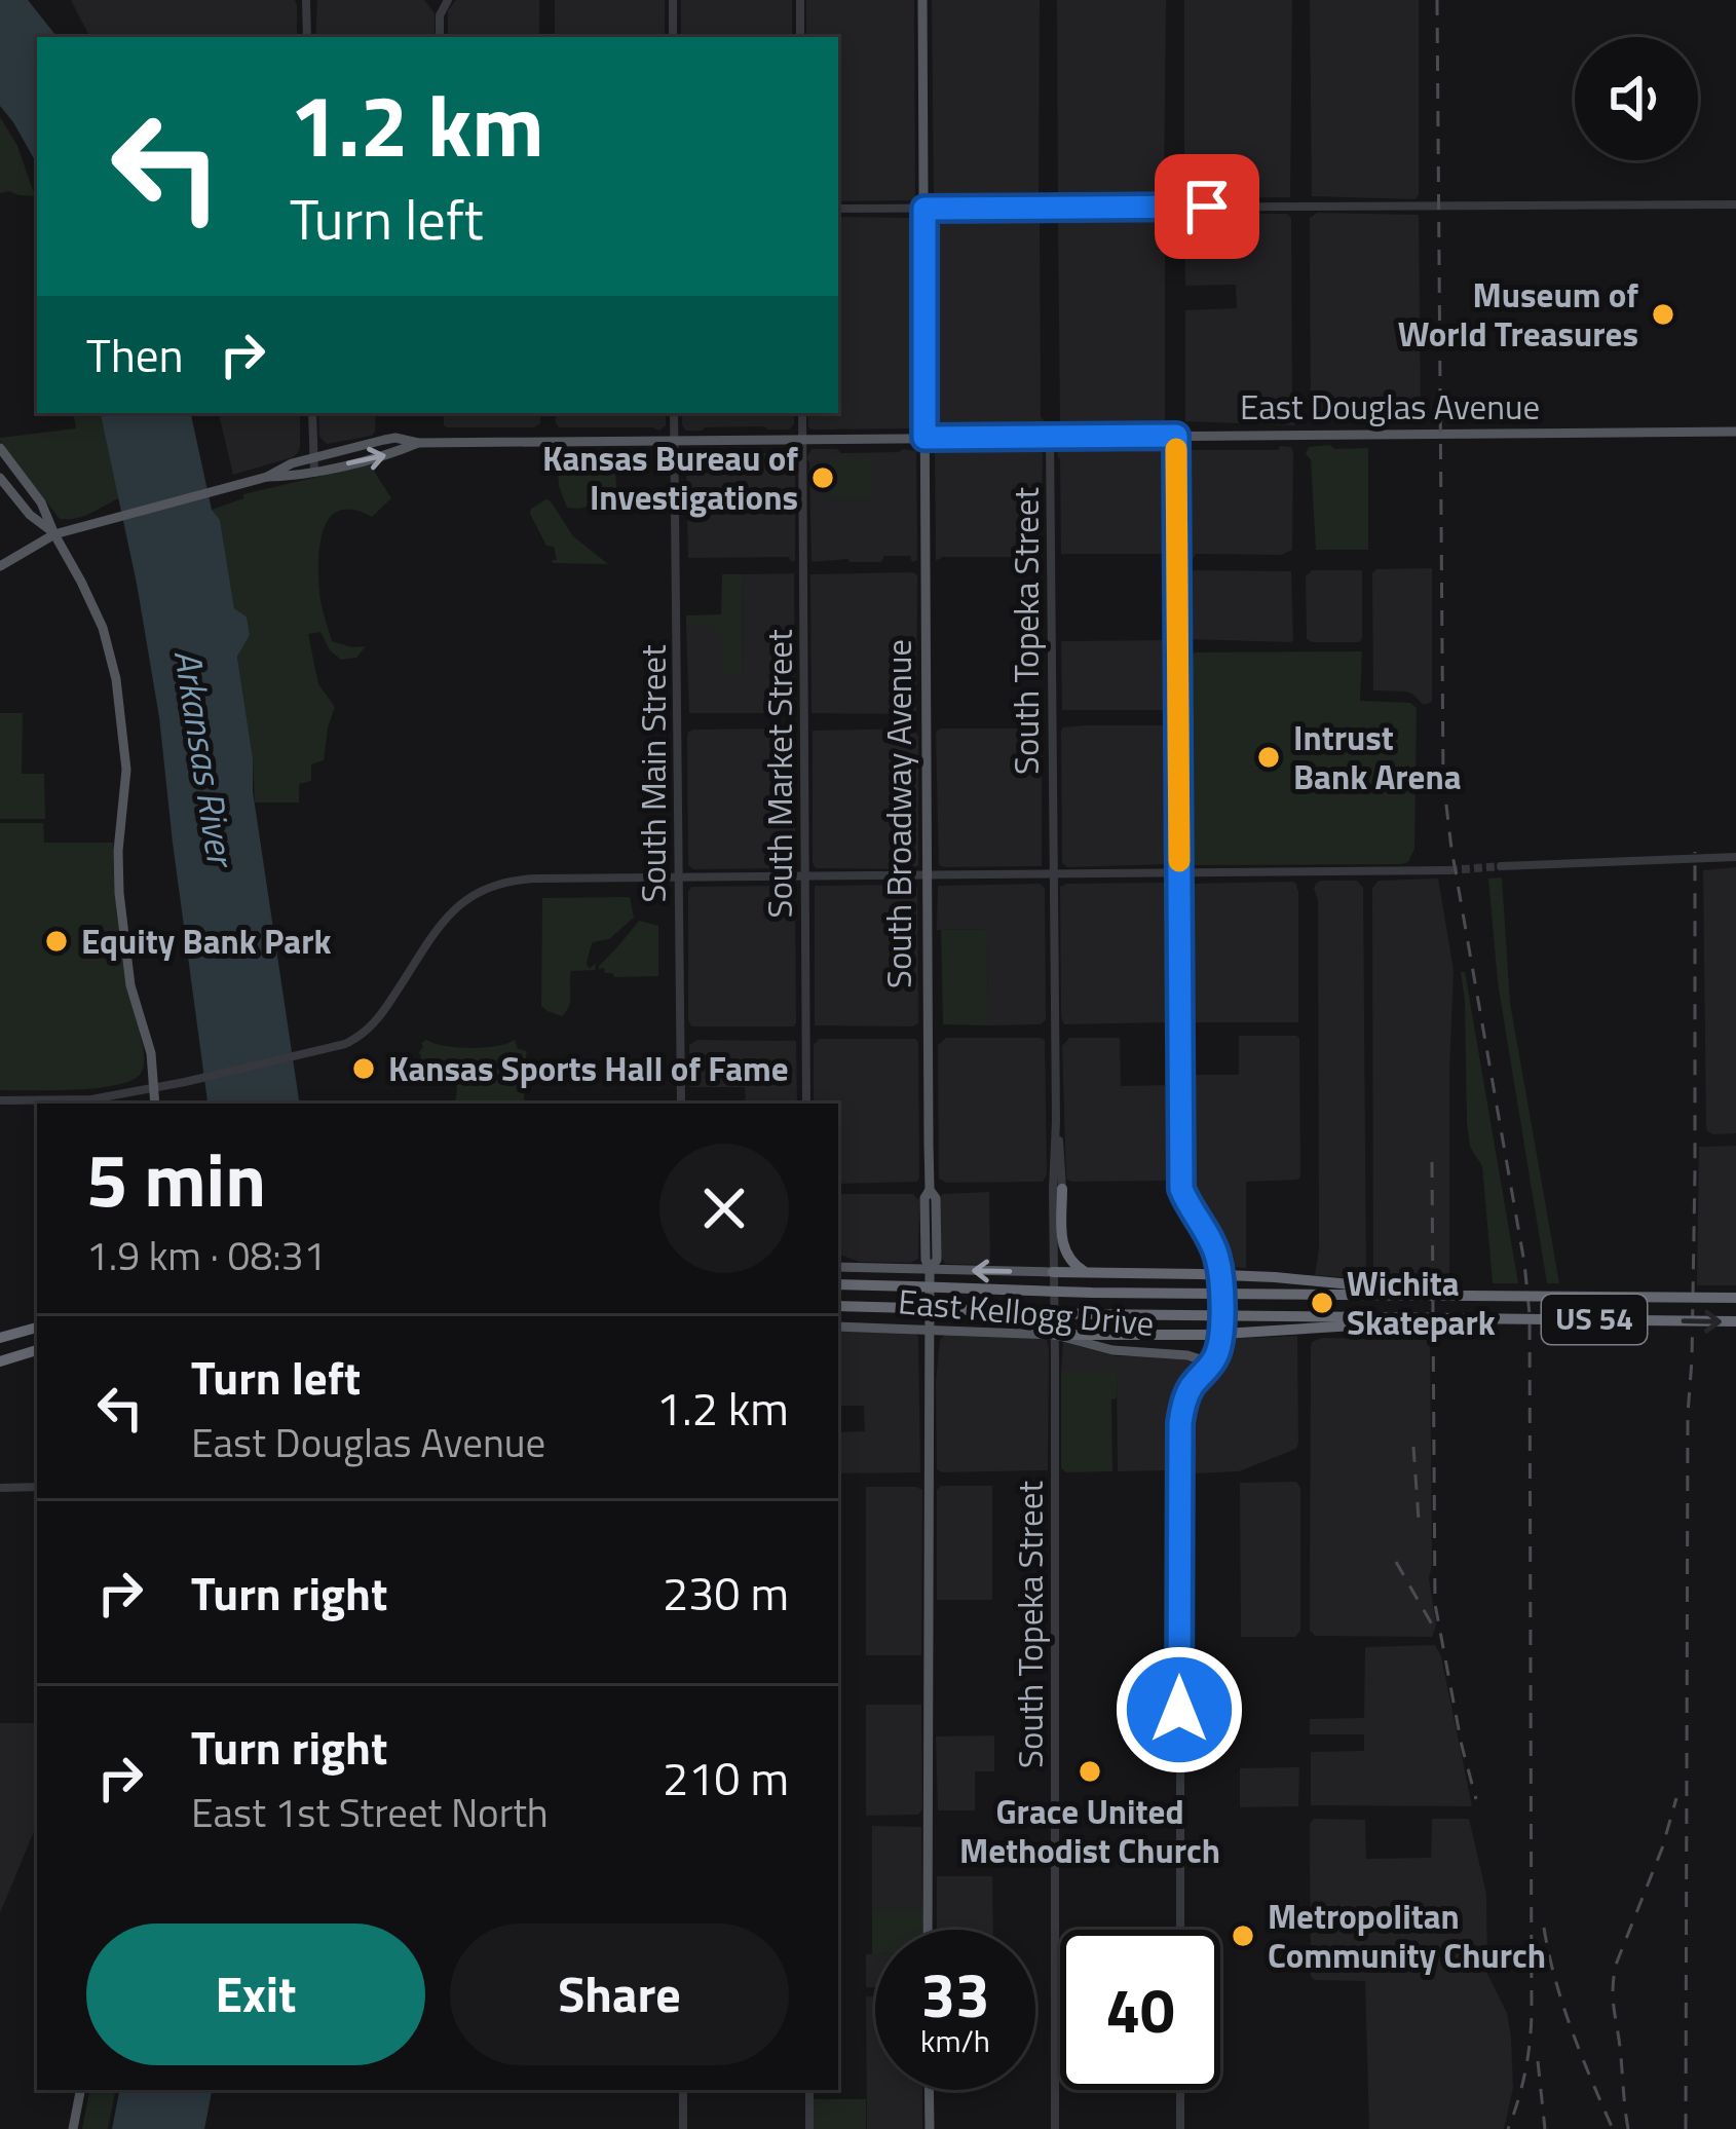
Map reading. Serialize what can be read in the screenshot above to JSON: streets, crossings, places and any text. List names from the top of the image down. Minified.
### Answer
{"streets":{"highway":["US 54"],"main road":["East Douglas Avenue","South Broadway Avenue","East Kellogg Drive"],"street":["South Topeka Street","South Main Street","South Market Street"]},"crossings":[["East Douglas Avenue","South Topeka Street"],["East Douglas Avenue","South Main Street"],["East Douglas Avenue","South Market Street"],["East Douglas Avenue","South Broadway Avenue"],["South Topeka Street","East Kellogg Drive"],["South Broadway Avenue","East Kellogg Drive"]],"water":["Arkansas River"],"places":["Museum of World Treasures","Kansas Bureau of Investigations","Intrust Bank Arena","Equity Bank Park","Kansas Sports Hall of Fame","Wichita Skatepark","Grace United Methodist Church","Metropolitan Community Church"],"page":{"turn":["1.2 km","Turn left"],"then":"Then","heading":["5 min","1.9 km · 08:31"],"list":[{"name":"Turn left","note":"East Douglas Avenue","value":"1.2 km"},{"name":"Turn right","value":"230 m"},{"name":"Turn right","note":"East 1st Street North","value":"210 m"}],"buttons":["Exit","Share"],"speed":"33 km/h","limit":"40"}}
